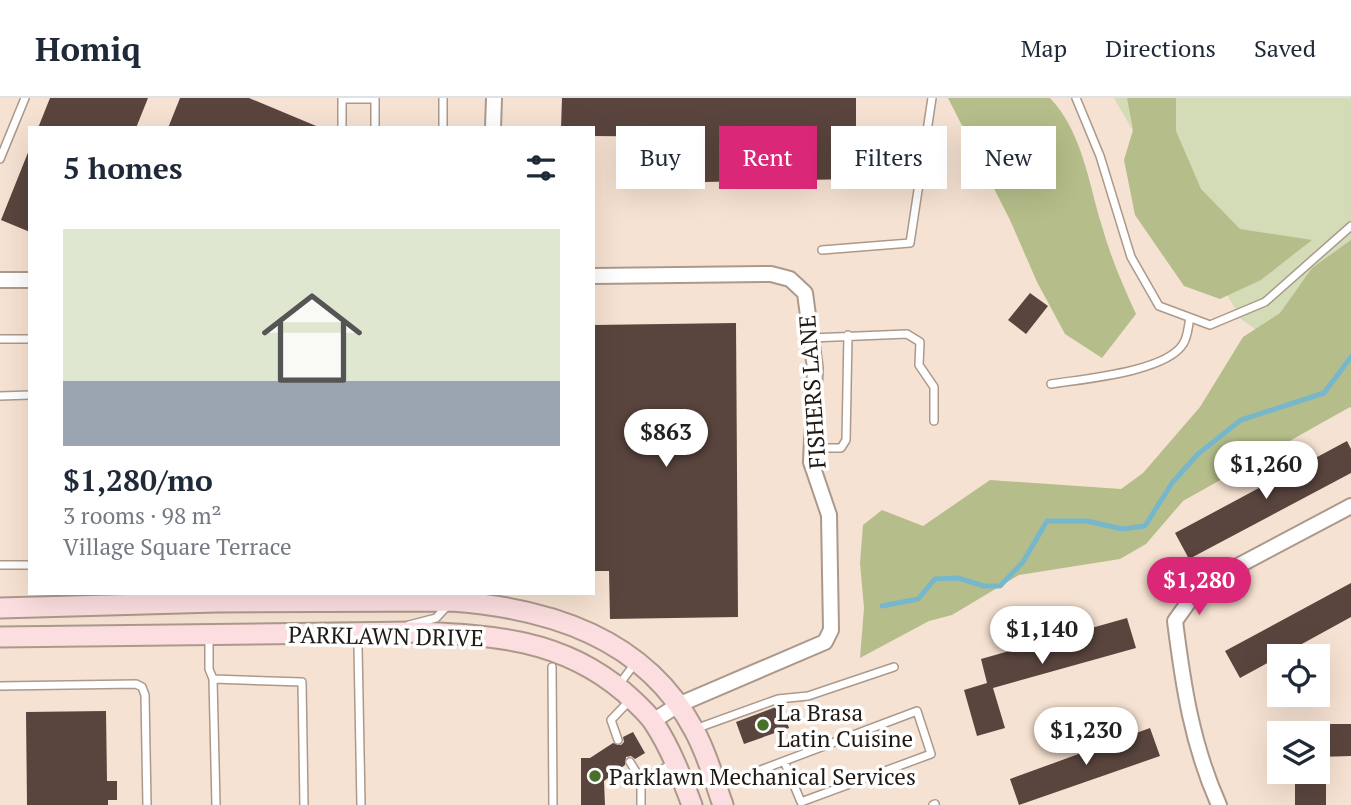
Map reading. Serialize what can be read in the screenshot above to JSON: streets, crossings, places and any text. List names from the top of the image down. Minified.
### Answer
{"streets":{"main road":["PARKLAWN DRIVE"],"street":["FISHERS LANE"]},"crossings":[["FISHERS LANE","PARKLAWN DRIVE"]],"places":["La Brasa Latin Cuisine","Parklawn Mechanical Services"],"page":{"header":"Homiq","nav":["Map","Directions","Saved"],"chip":["Buy","Rent","Filters","New"],"heading":"5 homes","list":[{"name":"$1,280/mo","note":"3 rooms · 98 m² · Village Square Terrace"}],"price":["$863","$1,260","$1,280","$1,140","$1,230"]}}
